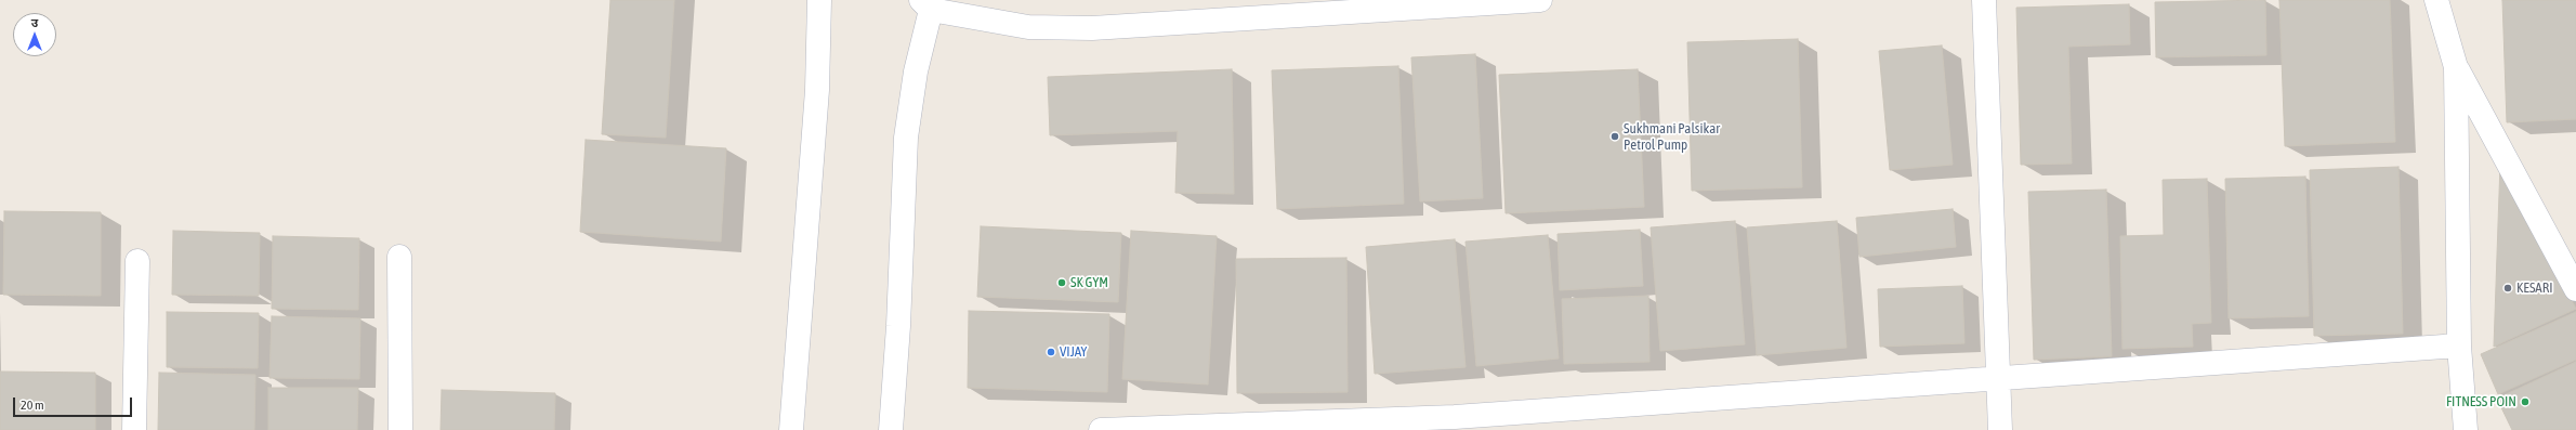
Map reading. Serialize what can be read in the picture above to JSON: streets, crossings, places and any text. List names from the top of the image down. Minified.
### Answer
{"places":["Sukhmani Palsikar Petrol Pump","SK GYM","KESARI","VIJAY","FITNESS POIN"],"scale_bar":"20 m","north":"top"}
